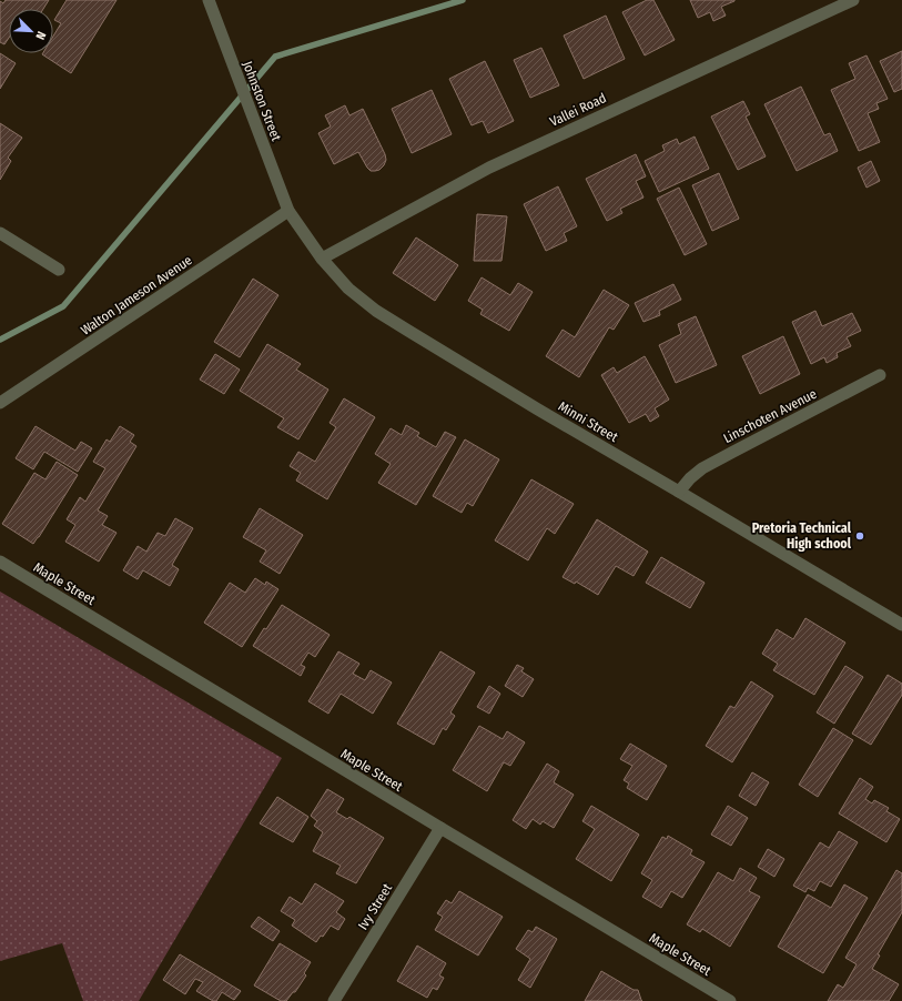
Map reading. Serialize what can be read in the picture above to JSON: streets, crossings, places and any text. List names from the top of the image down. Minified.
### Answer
{"streets":{"street":["Johnston Street","Vallei Road","Walton Jameson Avenue","Linschoten Avenue","Minni Street","Maple Street","Ivy Street"]},"crossings":[["Johnston Street","Walton Jameson Avenue"],["Johnston Street","Minni Street"],["Vallei Road","Minni Street"],["Walton Jameson Avenue","Minni Street"],["Linschoten Avenue","Minni Street"],["Maple Street","Ivy Street"]],"places":["Pretoria Technical High school"],"north":"bottom right"}
